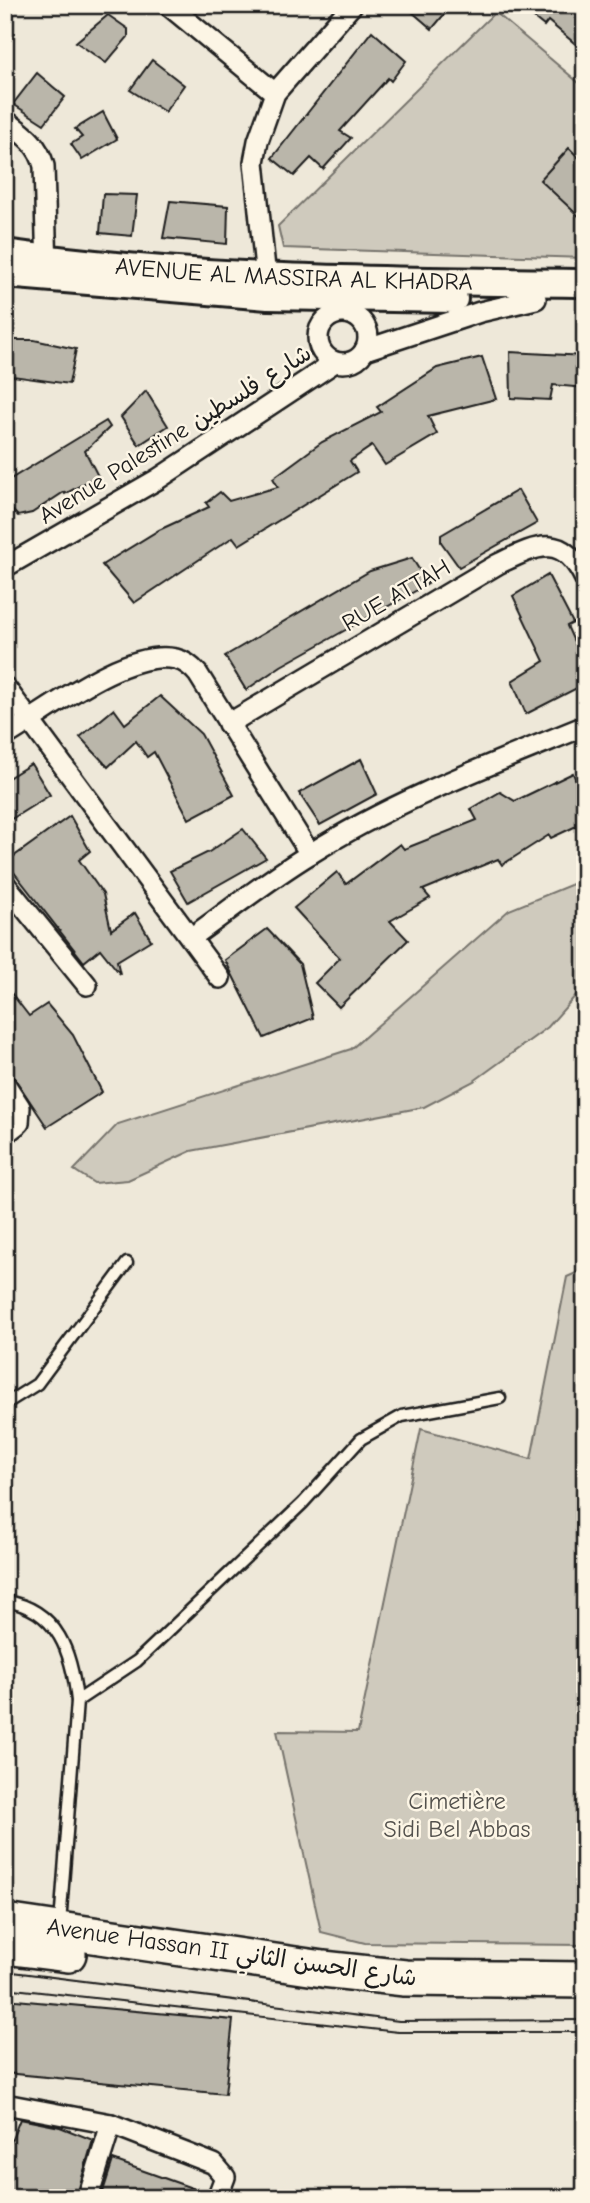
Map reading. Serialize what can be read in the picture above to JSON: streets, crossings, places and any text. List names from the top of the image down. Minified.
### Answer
{"streets":{"highway":["Avenue Hassan II شارع الحسن الثاني"],"main road":["AVENUE AL MASSIRA AL KHADRA"],"street":["Avenue Palestine شارع فلسطين","RUE ATTAH"]},"parks":["Cimetière Sidi Bel Abbas"]}
